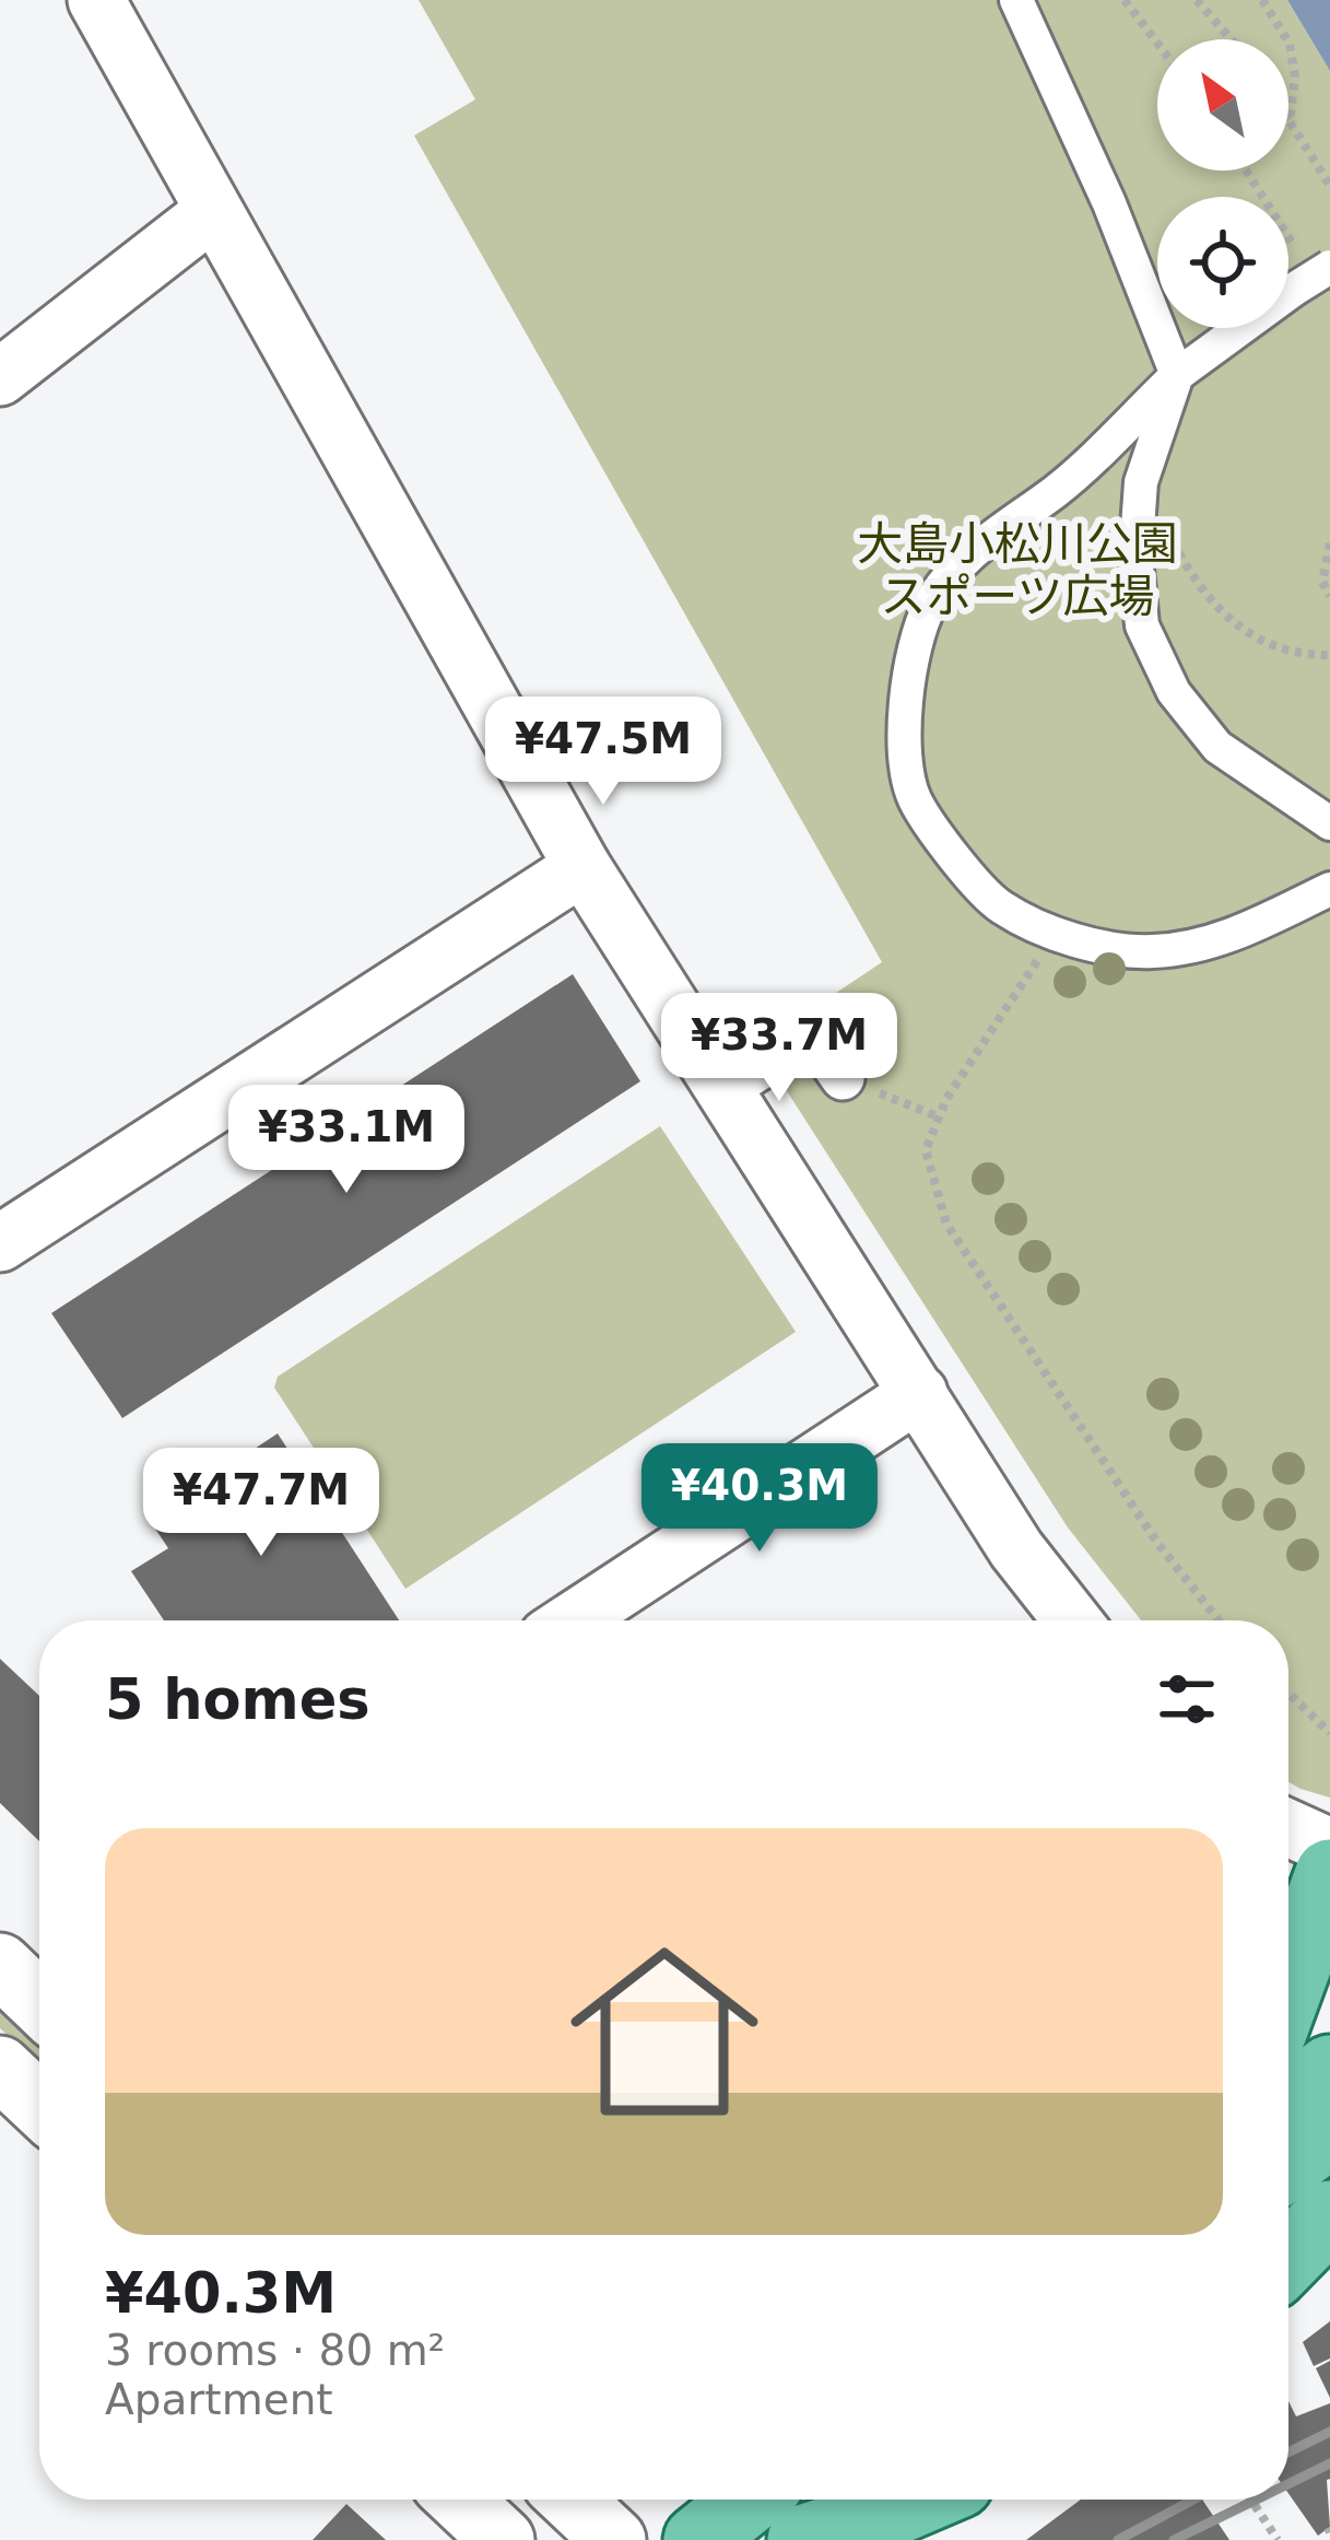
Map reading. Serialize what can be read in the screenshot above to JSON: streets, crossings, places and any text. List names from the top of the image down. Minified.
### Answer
{"parks":["大島小松川公園 スポーツ広場"],"north":"top left","page":{"price":["¥47.5M","¥33.7M","¥33.1M","¥40.3M","¥47.7M"],"heading":"5 homes","list":[{"name":"¥40.3M","note":"3 rooms · 80 m² · Apartment"}]}}
